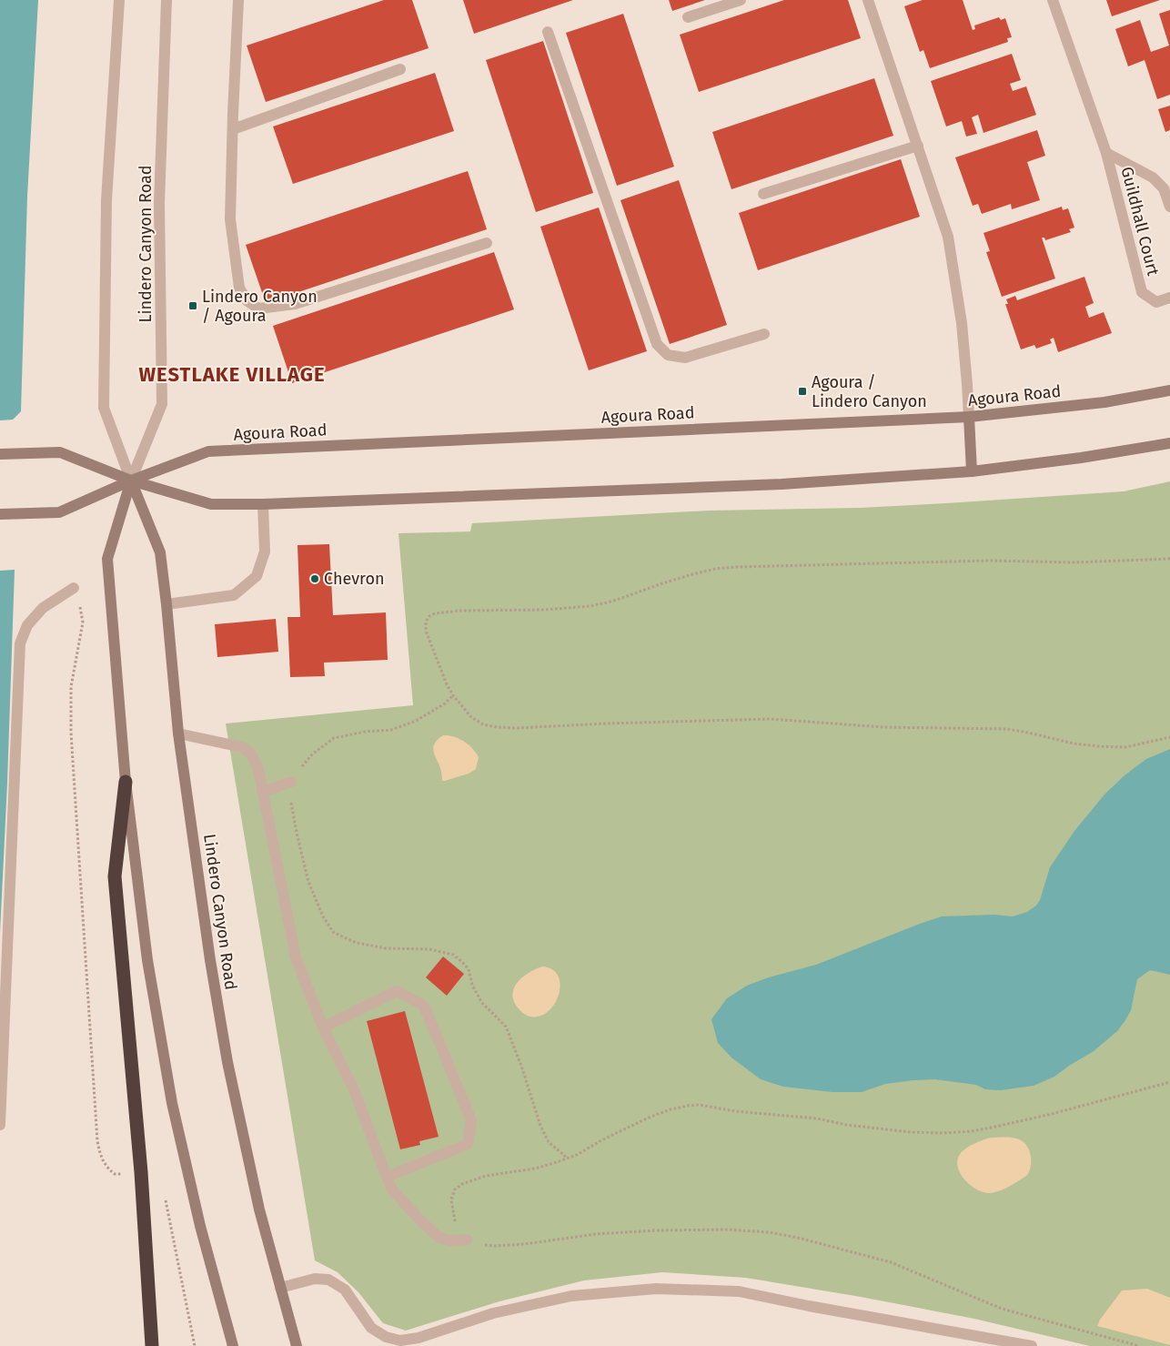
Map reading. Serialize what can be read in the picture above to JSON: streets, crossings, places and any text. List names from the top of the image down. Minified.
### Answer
{"streets":{"main road":["Lindero Canyon Road","Agoura Road"],"street":["Guildhall Court"]},"crossings":[["Lindero Canyon Road","Agoura Road"]],"districts":["WESTLAKE VILLAGE"],"places":{"transit":["Lindero Canyon / Agoura","Agoura / Lindero Canyon"],"other":["Chevron"]}}
